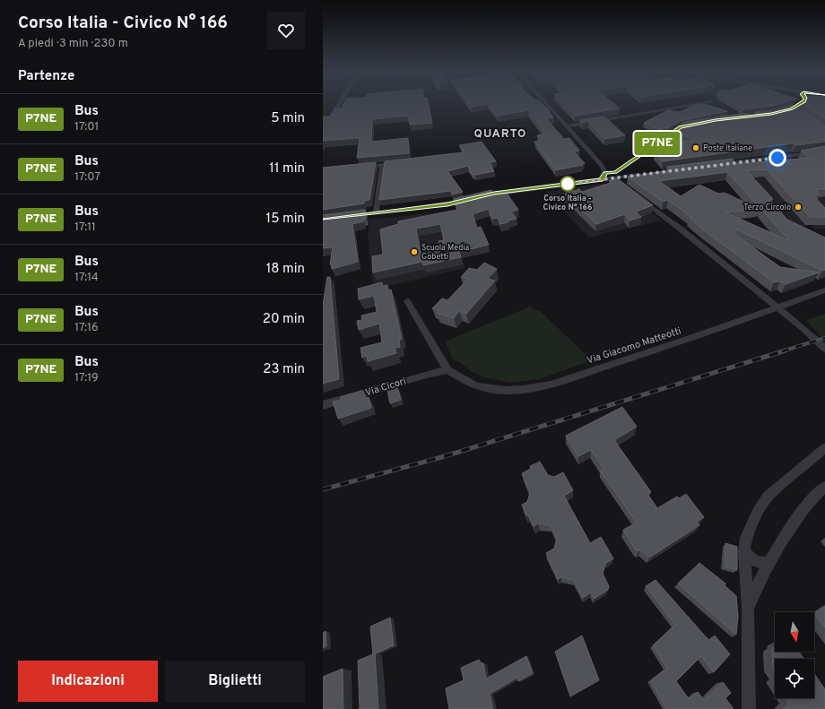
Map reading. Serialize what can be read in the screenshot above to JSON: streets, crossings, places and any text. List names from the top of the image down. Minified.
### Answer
{"streets":{"street":["Via Giacomo Matteotti","Via Cicori"]},"crossings":[["Via Giacomo Matteotti","Via Cicori"]],"districts":["QUARTO"],"places":["Poste Italiane","Corso Italia - Civico N° 166","Terzo Circolo","Scuola Media Gobetti"],"lines":["bus line P7NE"],"north":"bottom","page":{"heading":[["Corso Italia - Civico N° 166","A piedi · 3 min · 230 m"],"Partenze"],"on_map":"P7NE","list":[{"mark":"P7NE","name":"Bus","note":"17:01","value":"5 min"},{"mark":"P7NE","name":"Bus","note":"17:07","value":"11 min"},{"mark":"P7NE","name":"Bus","note":"17:11","value":"15 min"},{"mark":"P7NE","name":"Bus","note":"17:14","value":"18 min"},{"mark":"P7NE","name":"Bus","note":"17:16","value":"20 min"},{"mark":"P7NE","name":"Bus","note":"17:19","value":"23 min"}],"buttons":["Indicazioni","Biglietti"]}}
